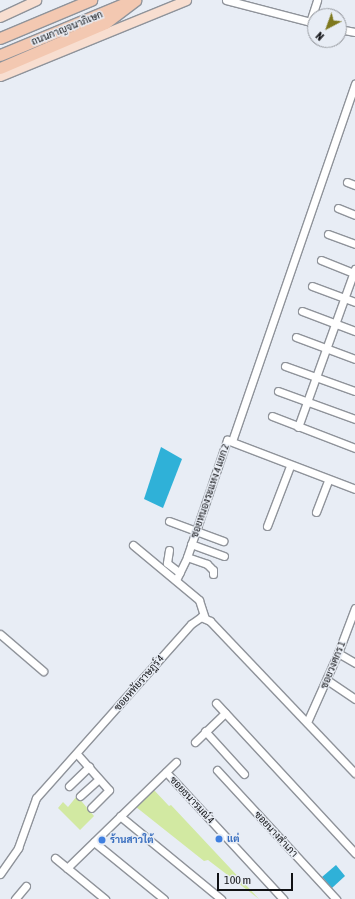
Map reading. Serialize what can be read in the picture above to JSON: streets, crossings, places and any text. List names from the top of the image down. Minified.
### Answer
{"streets":{"highway":["ถนนกาญจนาภิเษก"],"street":["ซอยหนองระแหง 4 แยก 2","ซอยวงศกร 1","ซอยหทัยราษฎร์ 4","ซอยธนารมณ์ 4","ซอยนางสำเภา"]},"places":["แต่","ร้านสาวใต้"],"scale_bar":"100 m","north":"bottom left"}
